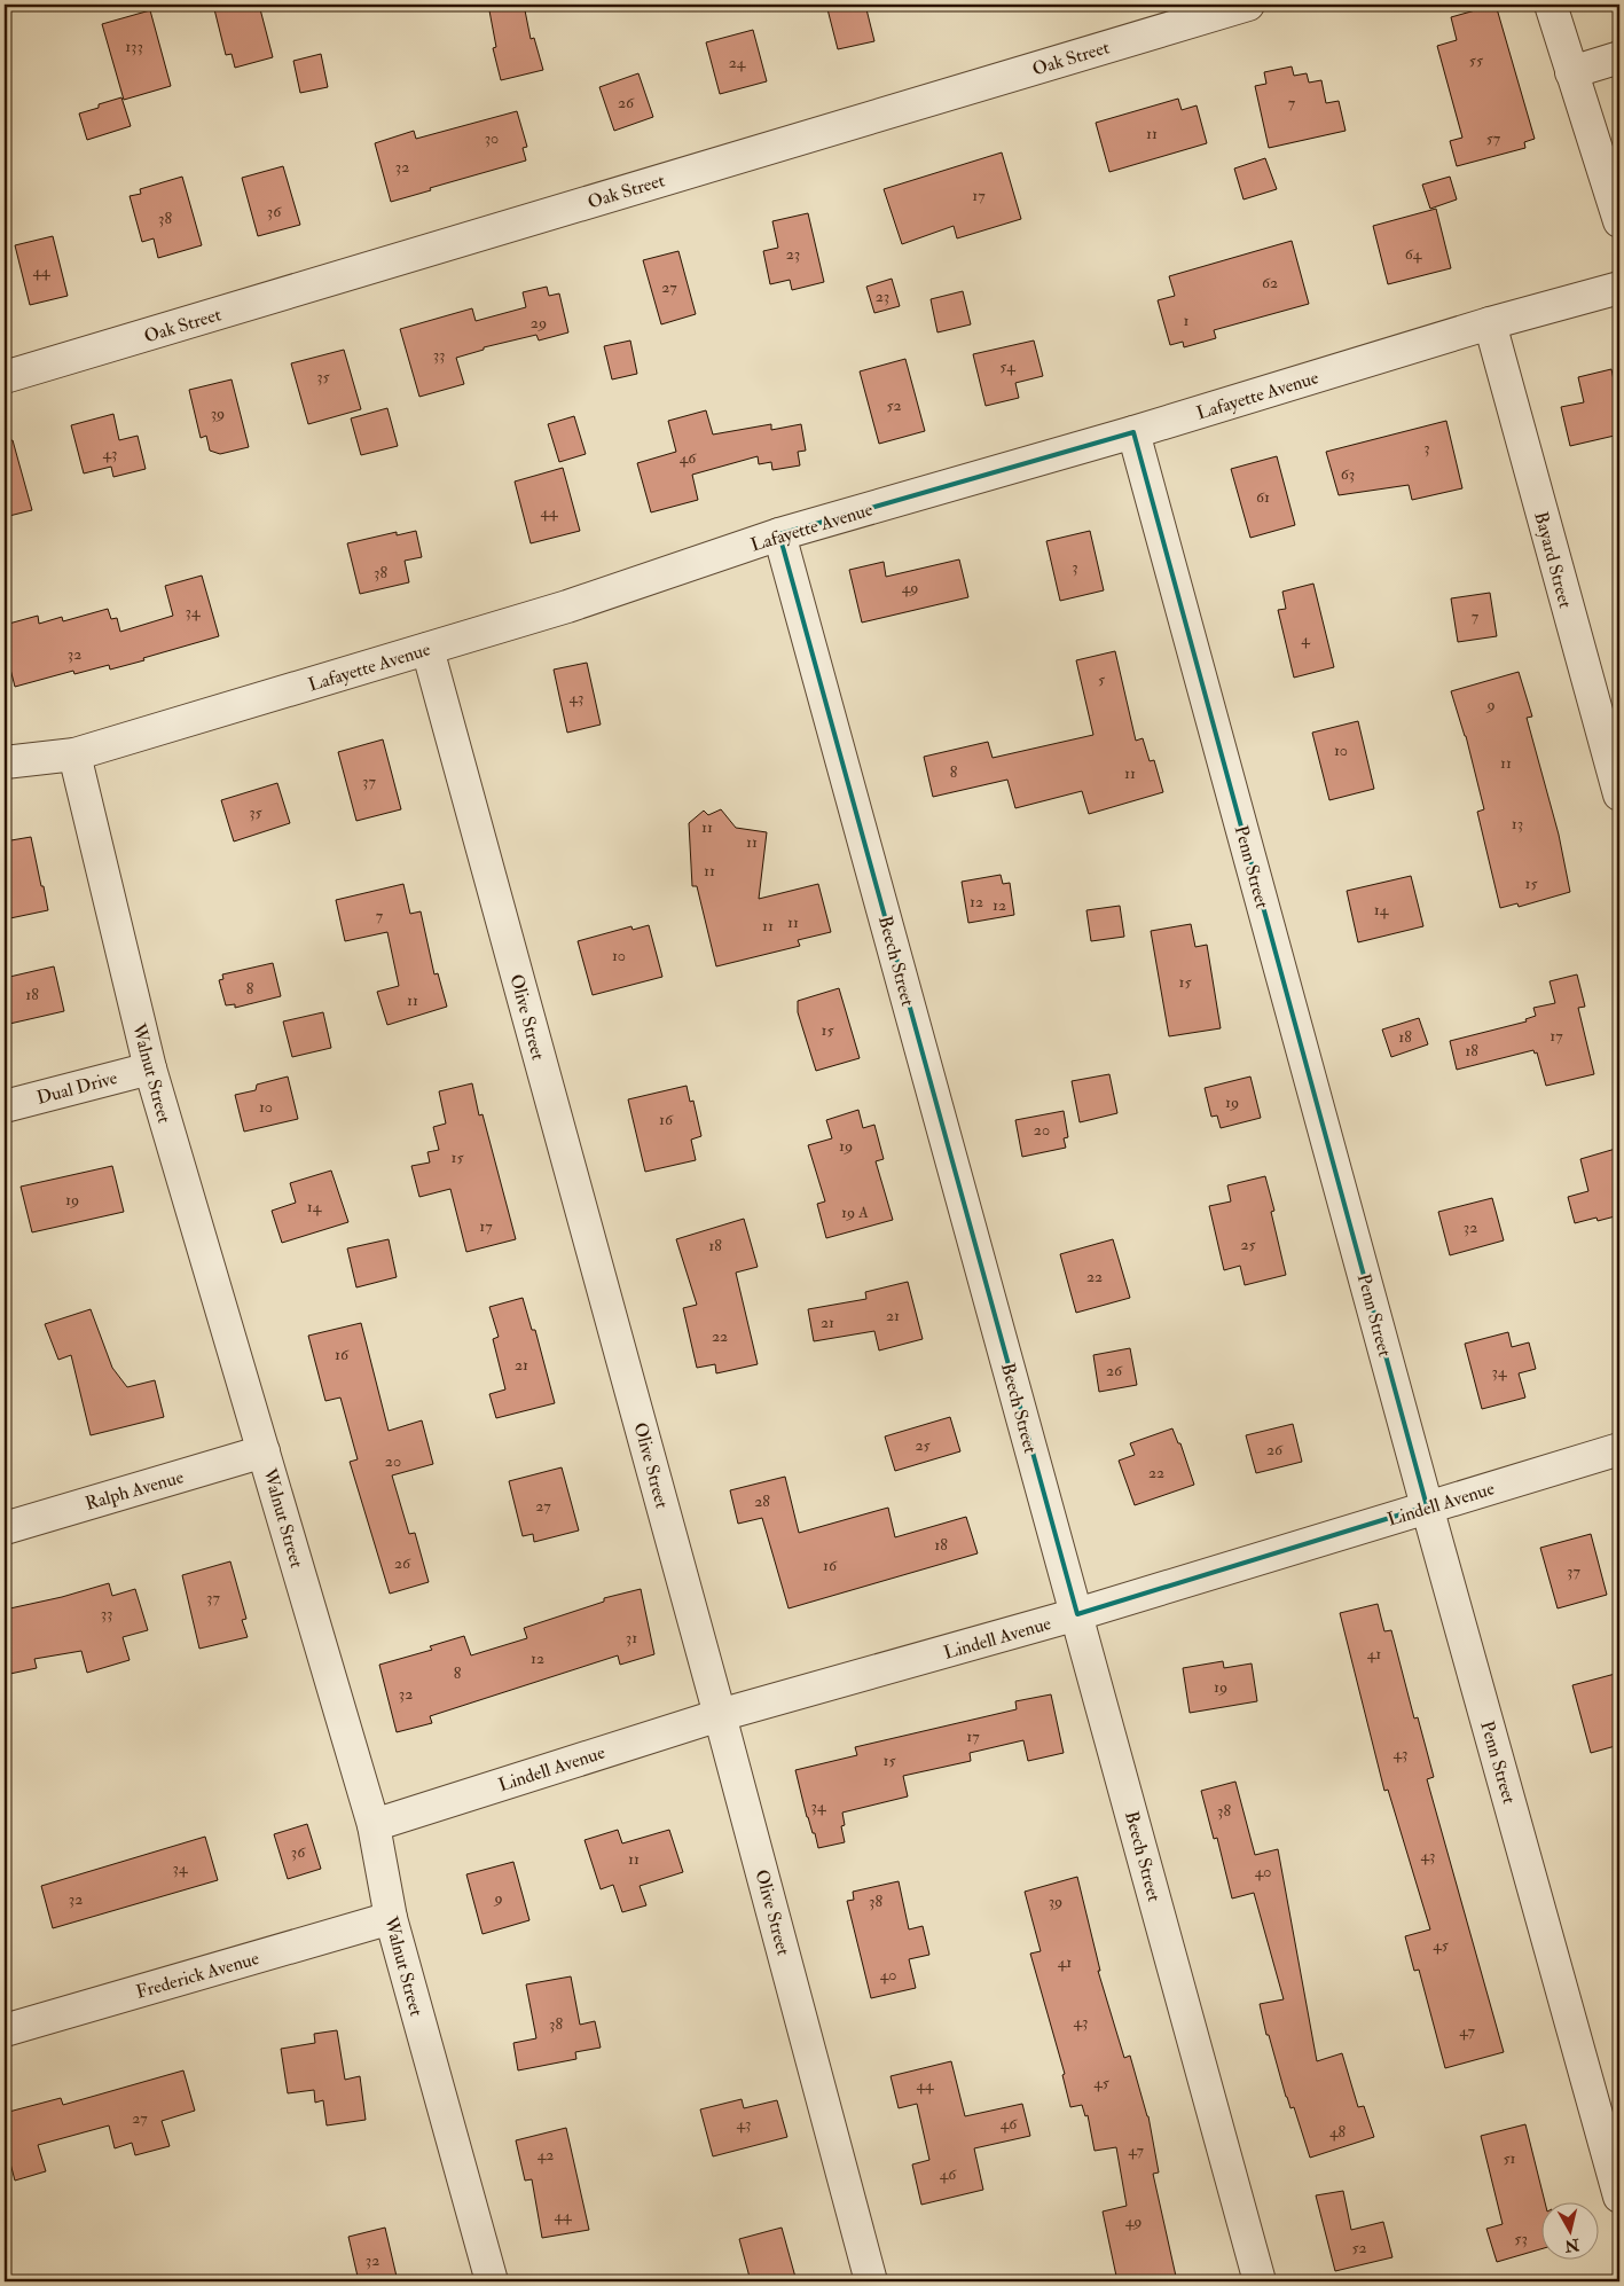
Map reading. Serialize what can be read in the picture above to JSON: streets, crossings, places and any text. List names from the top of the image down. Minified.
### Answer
{"streets":{"street":["Oak Street","Lafayette Avenue","Bayard Street","Penn Street","Beech Street","Olive Street","Walnut Street","Dual Drive","Ralph Avenue","Lindell Avenue","Frederick Avenue"]},"crossings":[["Lafayette Avenue","Bayard Street"],["Lafayette Avenue","Penn Street"],["Lafayette Avenue","Beech Street"],["Lafayette Avenue","Olive Street"],["Lafayette Avenue","Walnut Street"],["Penn Street","Lindell Avenue"],["Beech Street","Lindell Avenue"],["Olive Street","Lindell Avenue"],["Walnut Street","Dual Drive"],["Walnut Street","Ralph Avenue"],["Walnut Street","Lindell Avenue"],["Walnut Street","Frederick Avenue"]],"house_numbers":["133","55","24","26","7","11","30","57","32","17","36","38","23","64","44","62","27","23","1","29","33","54","35","52","39","3","43","46","63","61","44","3","38","49","34","7","4","32","5","43","9","10","11","8","11","37","35","13","11","11","11","15","12","12","14","7","11","11","10","15","8","18","11","15","17","18","18","19","10","16","20","19","15","19","14","19 A","17","32","25","18","22","21","21","22","16","21","26","34","25","26","20","22","28","27","18","26","16","37","37","33","31","41","12","8","19","32","17","43","15","34","38","36","43","11","34","40","9","32","38","39","45","41","40","43","38","47","45","44","27","43","46","48","47","42","51","46","44","49","53","52","32"],"north":"bottom"}
